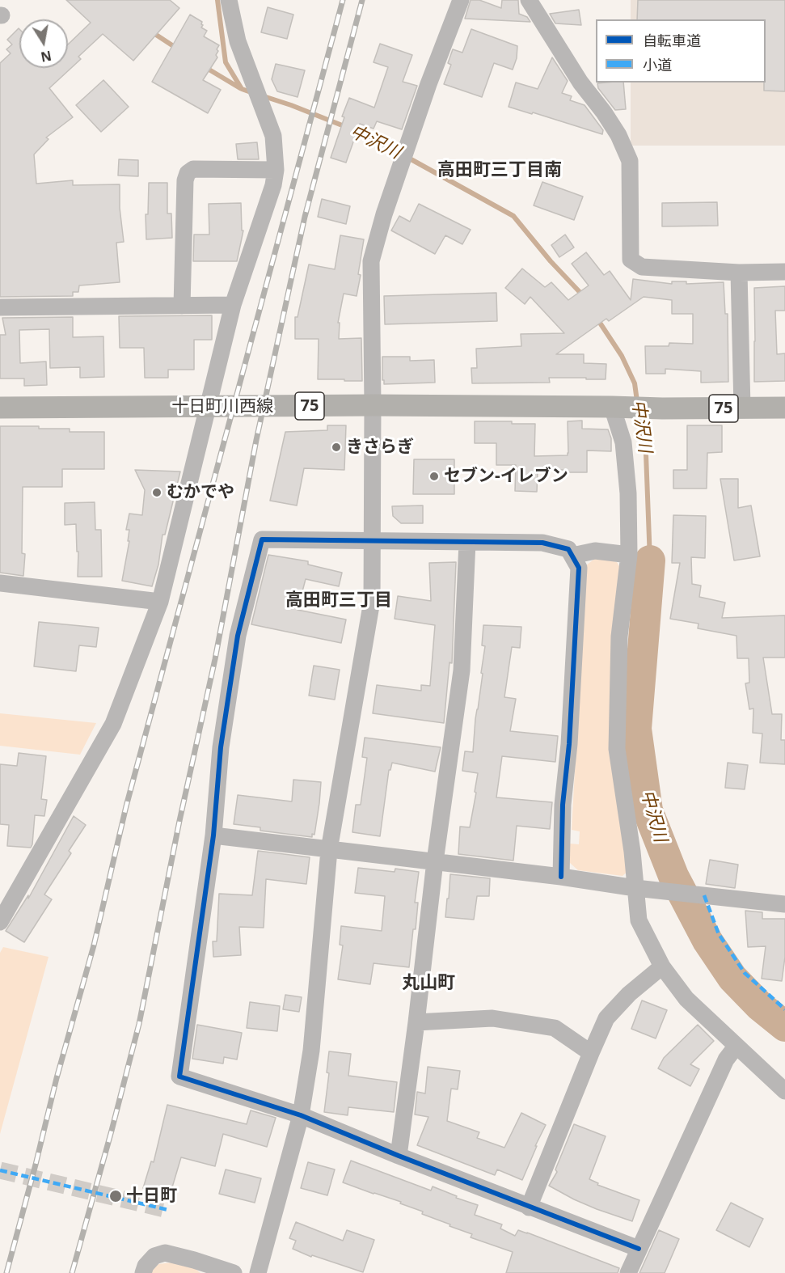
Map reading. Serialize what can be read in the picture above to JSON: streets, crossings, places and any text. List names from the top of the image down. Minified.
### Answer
{"streets":{"main road":["75","十日町川西線"]},"crossings":[["75","十日町川西線"]],"districts":["高田町三丁目南","高田町三丁目","丸山町"],"water":["中沢川"],"places":["きさらぎ","セブン-イレブン","むかでや","十日町"],"legend":["自転車道","小道"],"north":"bottom"}
